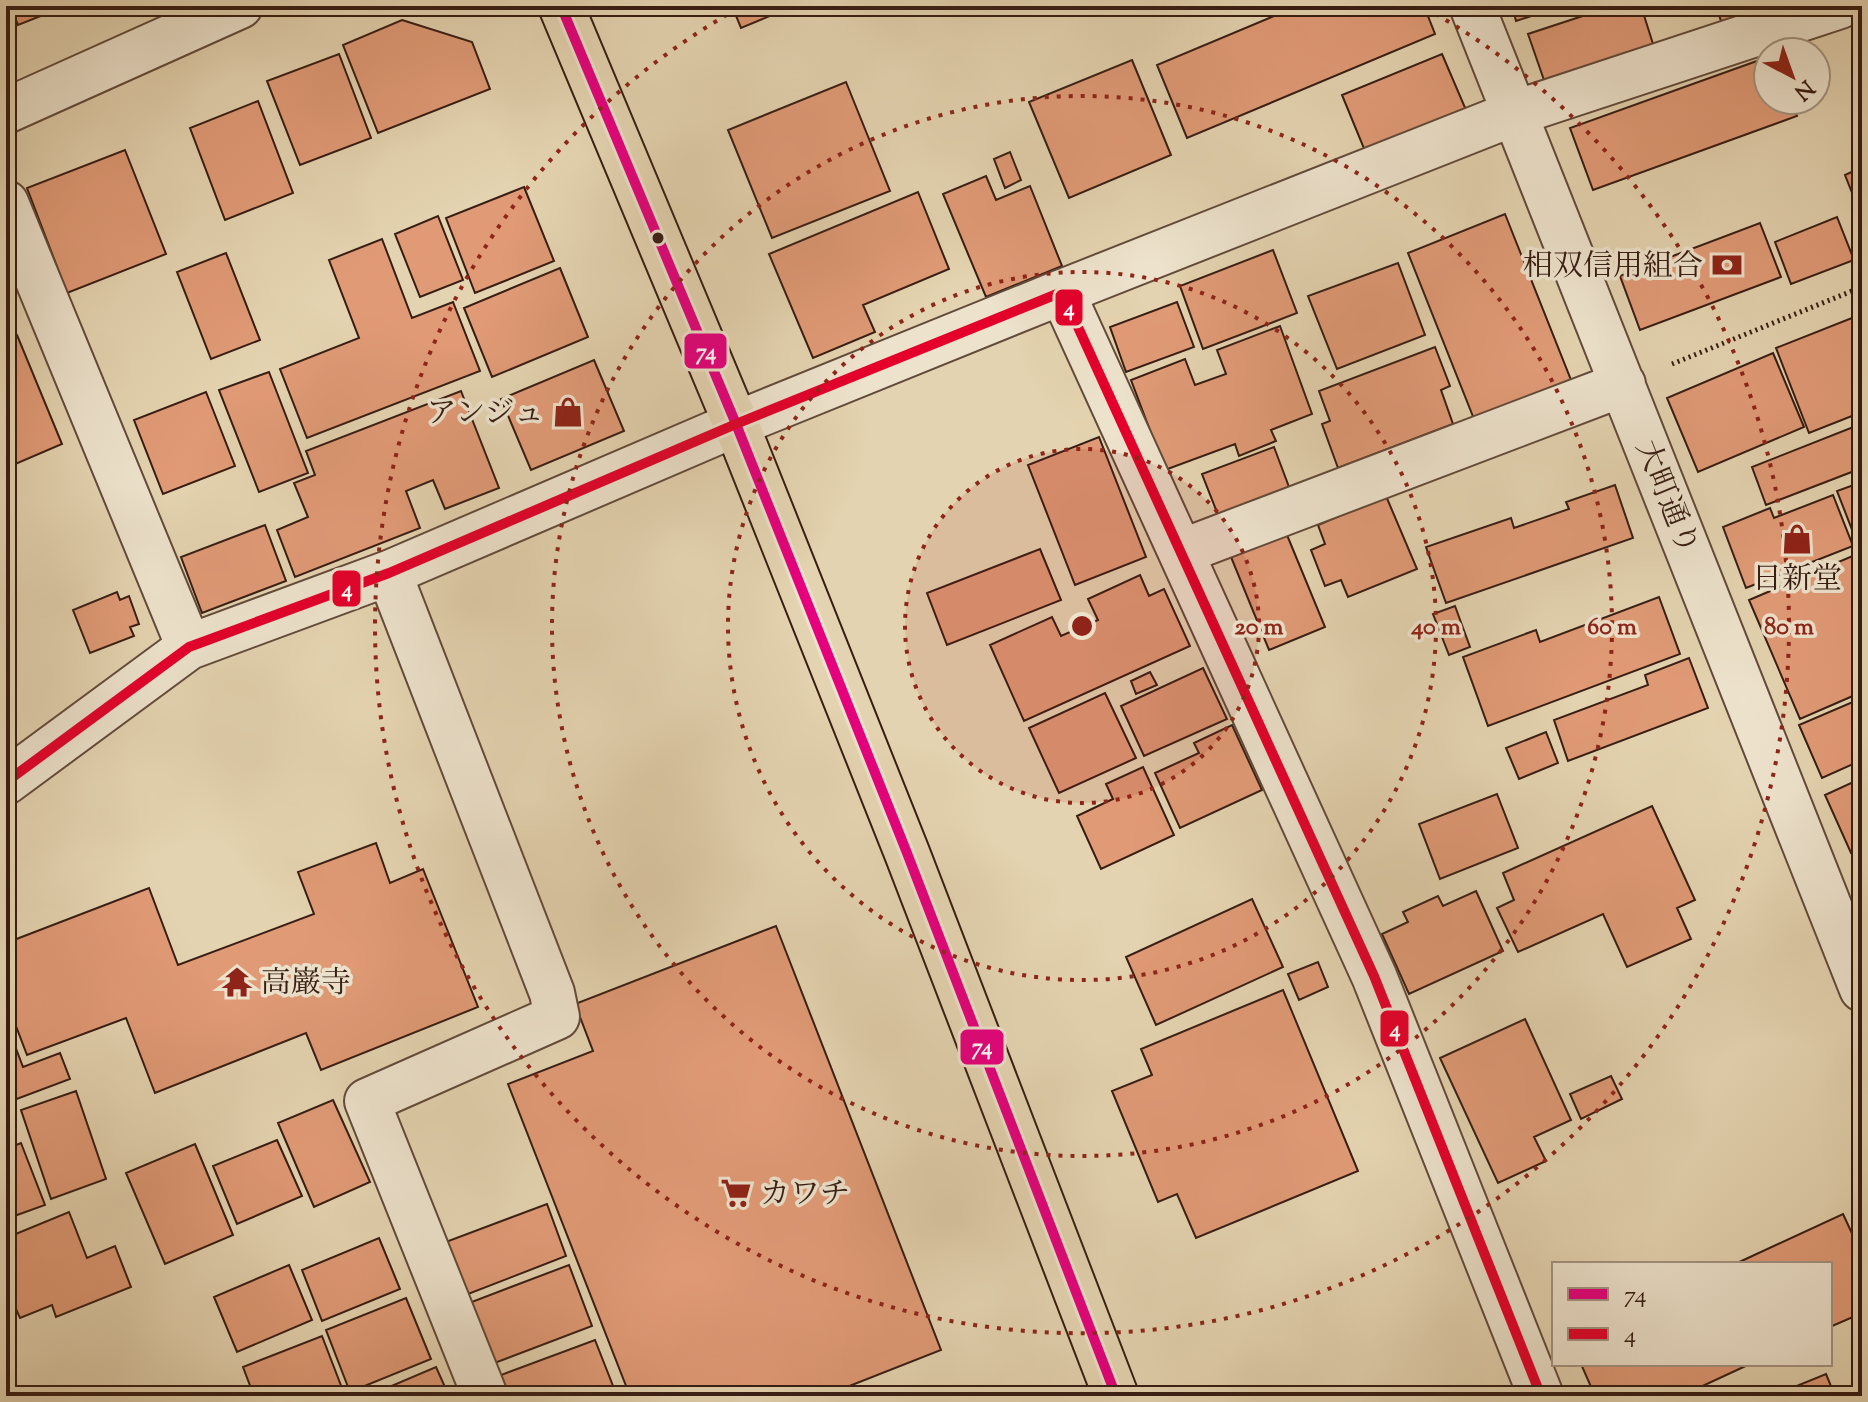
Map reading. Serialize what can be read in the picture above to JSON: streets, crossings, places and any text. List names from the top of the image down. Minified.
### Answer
{"streets":{"street":["大町通り"]},"places":{"bank":["相双信用組合"],"shop":["アンジュ","日新堂"],"temple":["高巌寺"],"supermarket":["カワチ"]},"lines":["transit line 74","transit line 4"],"legend":["74","4"],"north":"bottom right","rings":["20 m","40 m","60 m","80 m"]}
